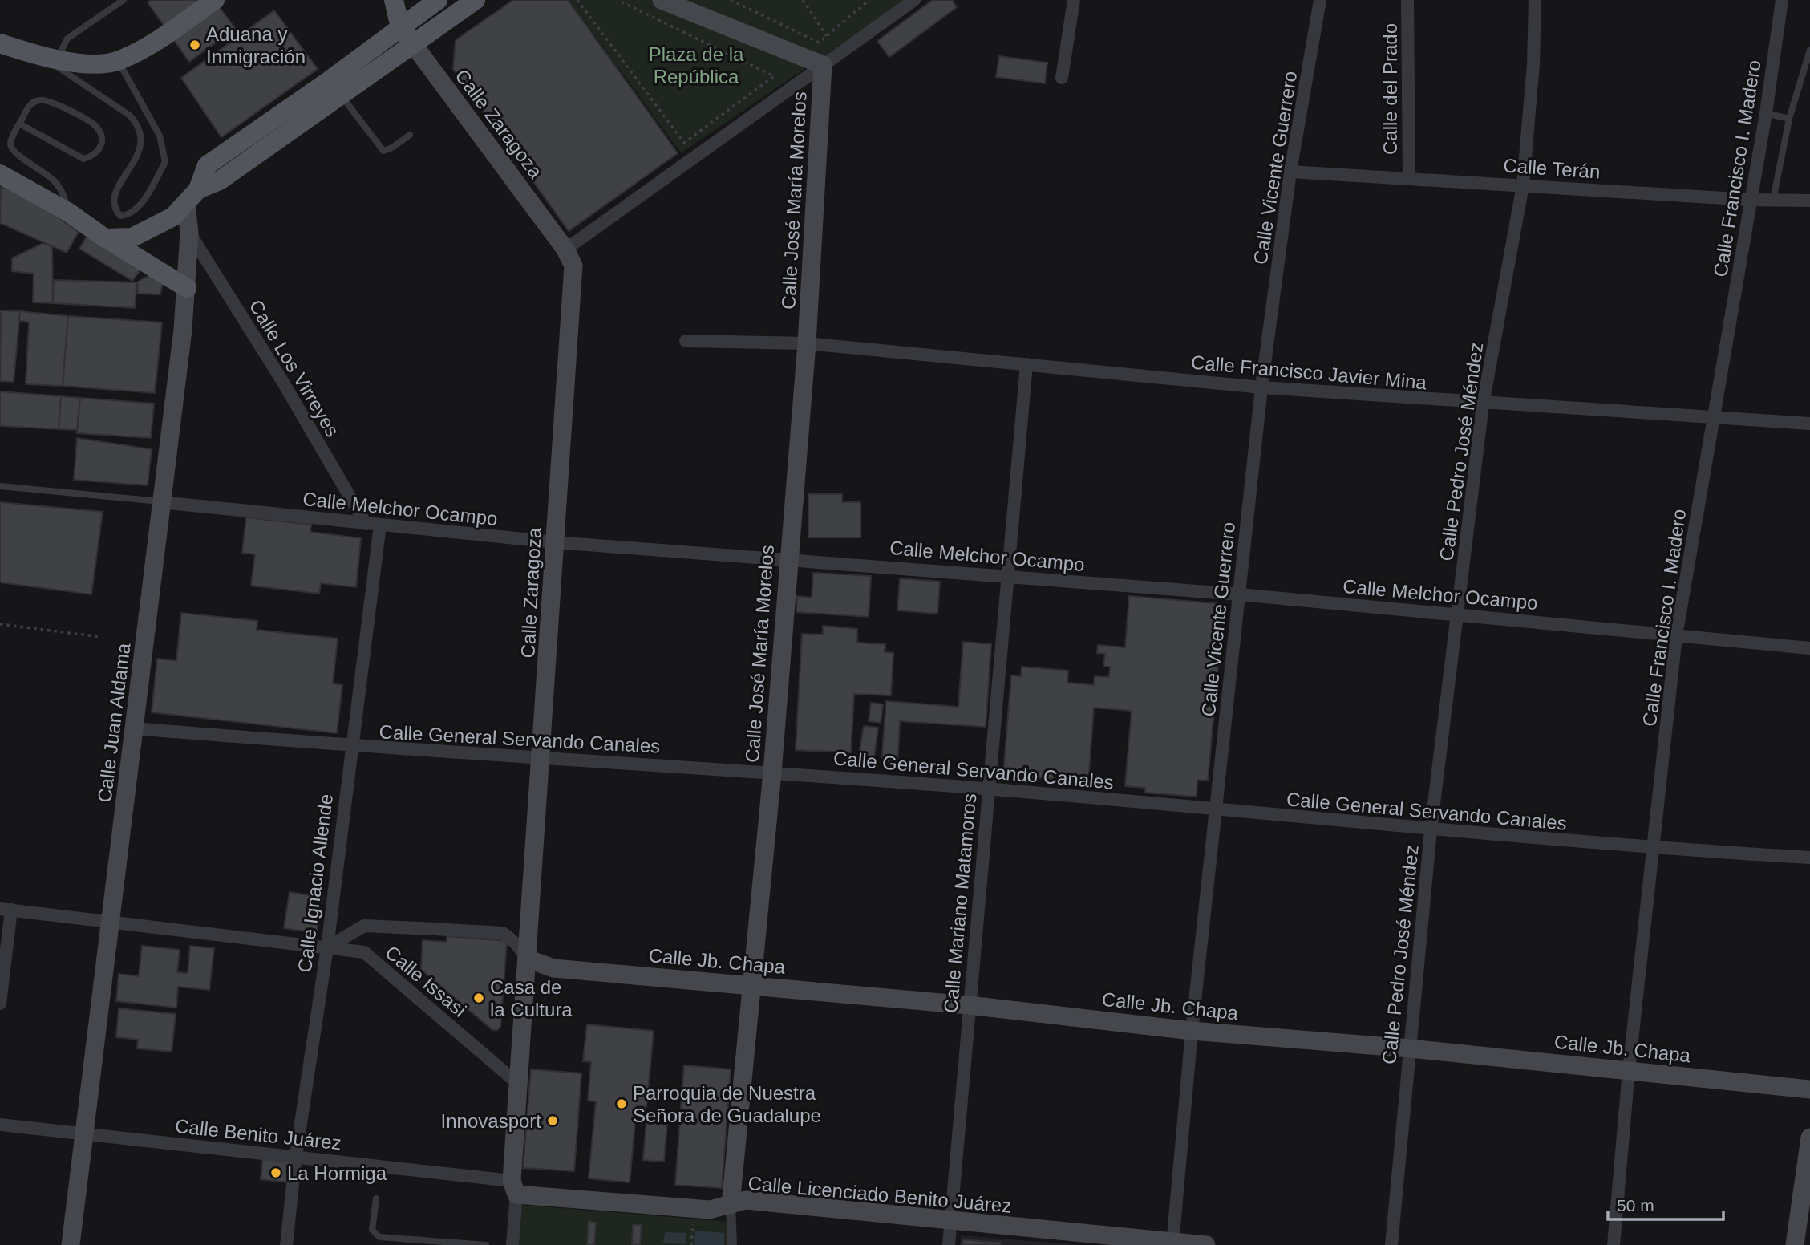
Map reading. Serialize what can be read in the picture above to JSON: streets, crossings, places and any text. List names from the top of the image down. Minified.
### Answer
{"streets":{"main road":["Calle Zaragoza","Calle José María Morelos","Calle Juan Aldama","Calle Jb. Chapa","Calle Licenciado Benito Juárez"],"street":["Calle del Prado","Calle Vicente Guerrero","Calle Terán","Calle Francisco I. Madero","Calle Los Virreyes","Calle Francisco Javier Mina","Calle Pedro José Méndez","Calle Melchor Ocampo","Calle General Servando Canales","Calle Ignacio Allende","Calle Mariano Matamoros","Calle Issasi","Calle Benito Juárez"]},"crossings":[["Calle del Prado","Calle Terán"],["Calle Zaragoza","Calle Melchor Ocampo"],["Calle Zaragoza","Calle General Servando Canales"],["Calle Zaragoza","Calle Jb. Chapa"],["Calle Zaragoza","Calle Issasi"],["Calle Zaragoza","Calle Benito Juárez"],["Calle Zaragoza","Calle Licenciado Benito Juárez"],["Calle Vicente Guerrero","Calle Terán"],["Calle Vicente Guerrero","Calle Francisco Javier Mina"],["Calle Vicente Guerrero","Calle Melchor Ocampo"],["Calle Vicente Guerrero","Calle General Servando Canales"],["Calle Vicente Guerrero","Calle Jb. Chapa"],["Calle Vicente Guerrero","Calle Licenciado Benito Juárez"],["Calle Terán","Calle Francisco I. Madero"],["Calle Terán","Calle Pedro José Méndez"],["Calle Francisco I. Madero","Calle Francisco Javier Mina"],["Calle Francisco I. Madero","Calle Melchor Ocampo"],["Calle Francisco I. Madero","Calle General Servando Canales"],["Calle Francisco I. Madero","Calle Jb. Chapa"],["Calle José María Morelos","Calle Francisco Javier Mina"],["Calle José María Morelos","Calle Melchor Ocampo"],["Calle José María Morelos","Calle General Servando Canales"],["Calle José María Morelos","Calle Jb. Chapa"],["Calle José María Morelos","Calle Licenciado Benito Juárez"],["Calle Los Virreyes","Calle Melchor Ocampo"],["Calle Los Virreyes","Calle Juan Aldama"],["Calle Francisco Javier Mina","Calle Pedro José Méndez"],["Calle Francisco Javier Mina","Calle Mariano Matamoros"],["Calle Pedro José Méndez","Calle Melchor Ocampo"],["Calle Pedro José Méndez","Calle General Servando Canales"],["Calle Pedro José Méndez","Calle Jb. Chapa"],["Calle Melchor Ocampo","Calle Juan Aldama"],["Calle Melchor Ocampo","Calle Ignacio Allende"],["Calle Melchor Ocampo","Calle Mariano Matamoros"],["Calle Juan Aldama","Calle General Servando Canales"],["Calle Juan Aldama","Calle Issasi"],["Calle Juan Aldama","Calle Benito Juárez"],["Calle General Servando Canales","Calle Ignacio Allende"],["Calle General Servando Canales","Calle Mariano Matamoros"],["Calle Ignacio Allende","Calle Issasi"],["Calle Ignacio Allende","Calle Benito Juárez"],["Calle Mariano Matamoros","Calle Jb. Chapa"],["Calle Mariano Matamoros","Calle Licenciado Benito Juárez"],["Calle Benito Juárez","Calle Licenciado Benito Juárez"]],"parks":["Plaza de la República"],"places":["Aduana y Inmigración","Casa de la Cultura","Parroquia de Nuestra Señora de Guadalupe","Innovasport","La Hormiga"],"scale_bar":"50 m"}
